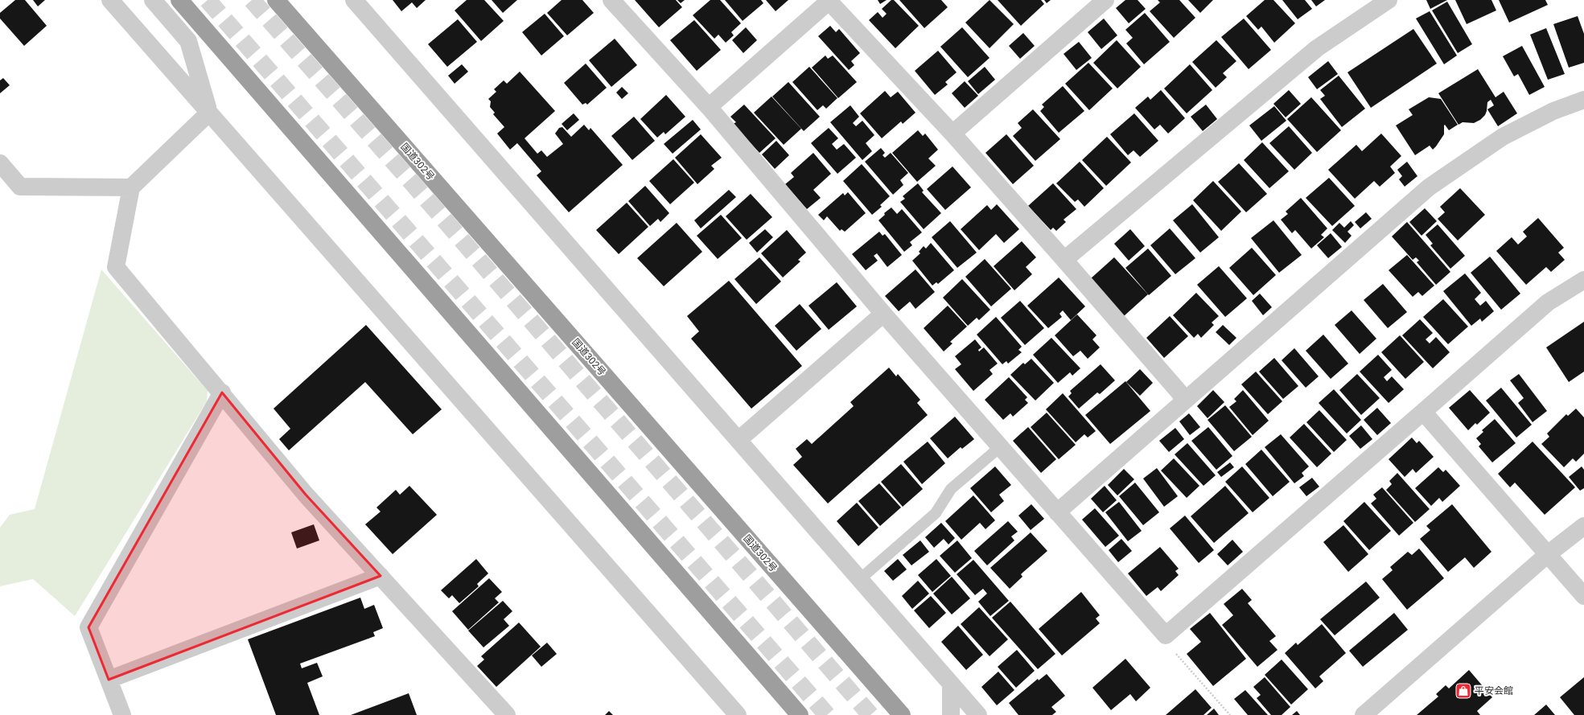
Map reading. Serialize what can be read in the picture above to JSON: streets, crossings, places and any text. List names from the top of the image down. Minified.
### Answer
{"streets":{"highway":["国道302号"]},"places":{"shop":["平安会館"]}}
